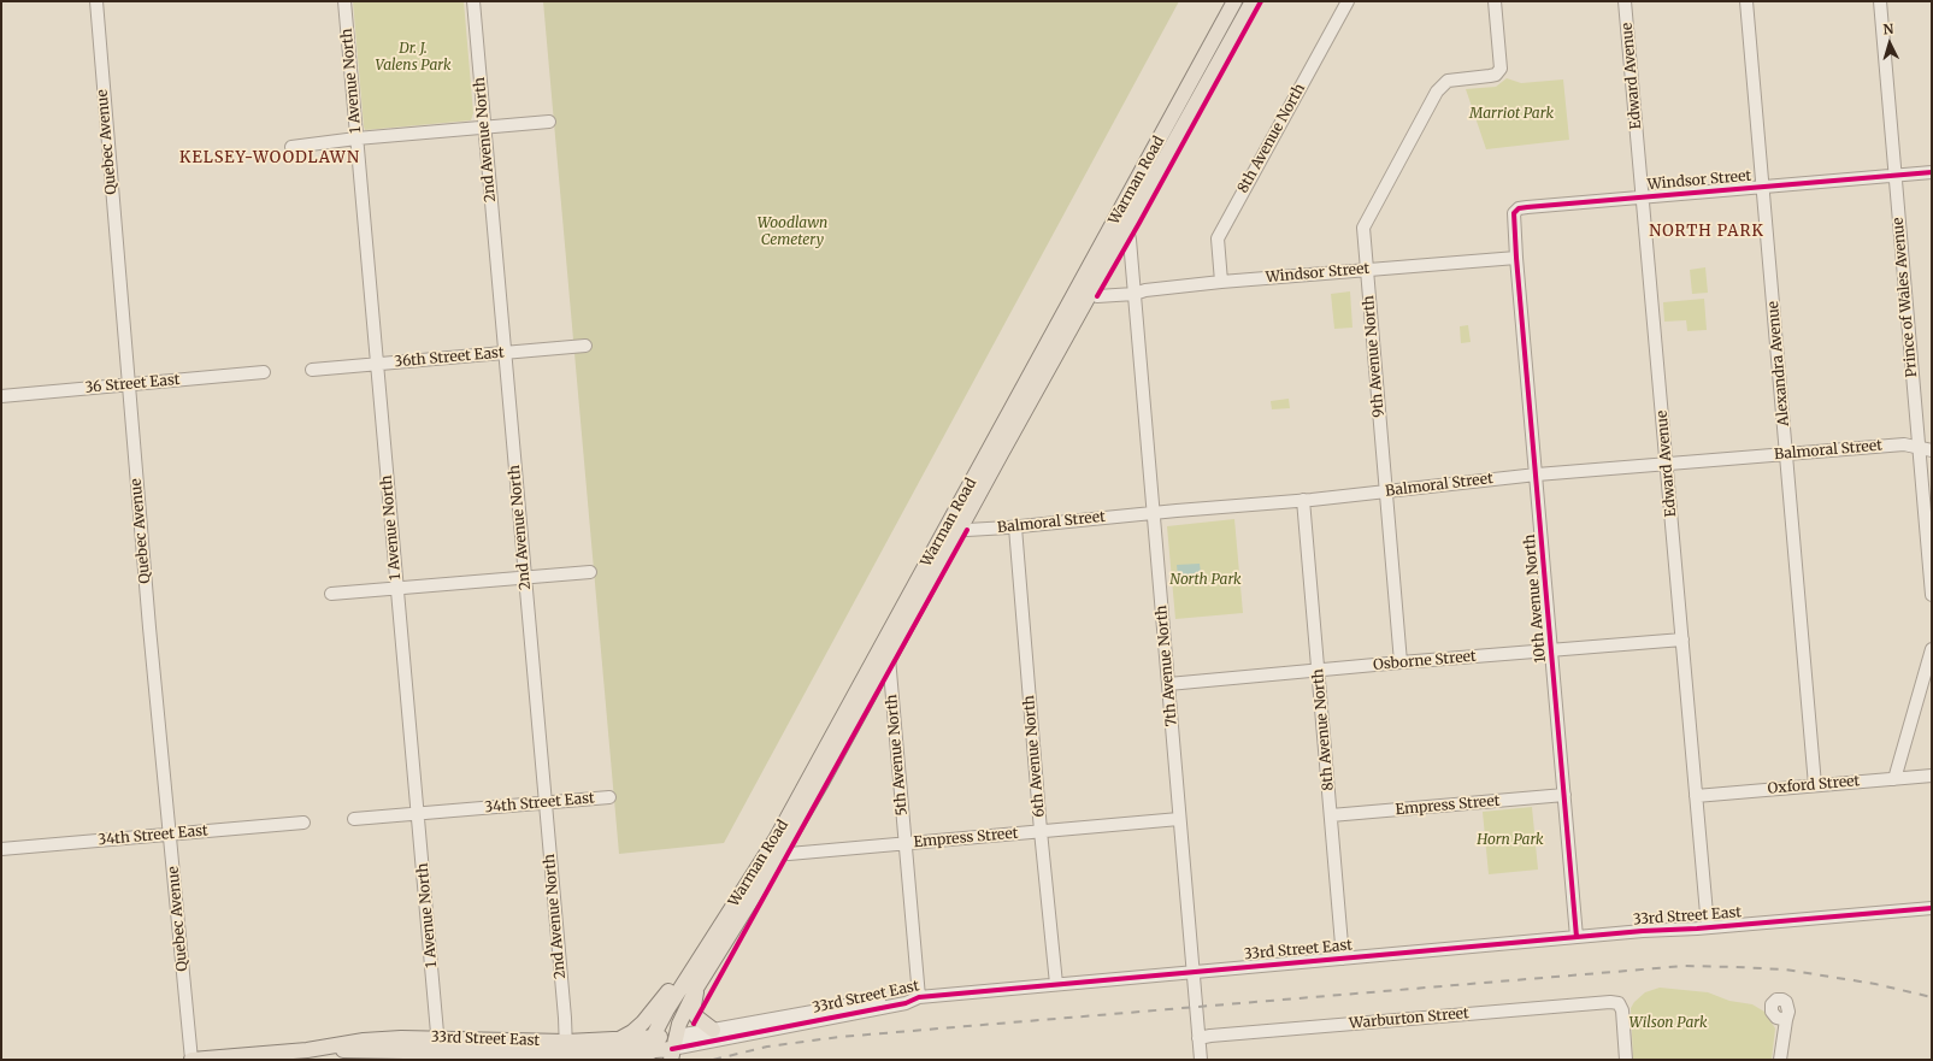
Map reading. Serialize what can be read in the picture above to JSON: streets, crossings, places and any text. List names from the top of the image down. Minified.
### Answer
{"streets":{"main road":["Warman Road","33rd Street East"],"street":["Edward Avenue","1 Avenue North","8th Avenue North","2nd Avenue North","Quebec Avenue","Windsor Street","Prince of Wales Avenue","9th Avenue North","36th Street East","Alexandra Avenue","36 Street East","Balmoral Street","10th Avenue North","Osborne Street","7th Avenue North","5th Avenue North","6th Avenue North","Oxford Street","34th Street East","Empress Street","Warburton Street"]},"crossings":[["Edward Avenue","Windsor Street"],["Edward Avenue","Balmoral Street"],["Edward Avenue","Osborne Street"],["Edward Avenue","Oxford Street"],["Edward Avenue","33rd Street East"],["1 Avenue North","36th Street East"],["1 Avenue North","34th Street East"],["1 Avenue North","33rd Street East"],["8th Avenue North","Windsor Street"],["8th Avenue North","Balmoral Street"],["8th Avenue North","Osborne Street"],["8th Avenue North","Empress Street"],["8th Avenue North","33rd Street East"],["2nd Avenue North","36th Street East"],["2nd Avenue North","34th Street East"],["2nd Avenue North","33rd Street East"],["Quebec Avenue","36 Street East"],["Quebec Avenue","34th Street East"],["Quebec Avenue","33rd Street East"],["Warman Road","Windsor Street"],["Warman Road","Balmoral Street"],["Warman Road","7th Avenue North"],["Warman Road","5th Avenue North"],["Warman Road","Empress Street"],["Warman Road","33rd Street East"],["Windsor Street","Prince of Wales Avenue"],["Windsor Street","9th Avenue North"],["Windsor Street","Alexandra Avenue"],["Windsor Street","10th Avenue North"],["Windsor Street","7th Avenue North"],["Prince of Wales Avenue","Balmoral Street"],["9th Avenue North","Balmoral Street"],["9th Avenue North","Osborne Street"],["Alexandra Avenue","Balmoral Street"],["Alexandra Avenue","Oxford Street"],["Balmoral Street","10th Avenue North"],["Balmoral Street","7th Avenue North"],["Balmoral Street","6th Avenue North"],["10th Avenue North","Osborne Street"],["10th Avenue North","Empress Street"],["10th Avenue North","33rd Street East"],["Osborne Street","7th Avenue North"],["7th Avenue North","Empress Street"],["7th Avenue North","33rd Street East"],["7th Avenue North","Warburton Street"],["5th Avenue North","Empress Street"],["5th Avenue North","33rd Street East"],["6th Avenue North","Empress Street"],["6th Avenue North","33rd Street East"]],"districts":["KELSEY-WOODLAWN","NORTH PARK"],"parks":["Dr. J. Valens Park","Marriot Park","Woodlawn Cemetery","North Park","Horn Park","Wilson Park"],"north":"top"}
